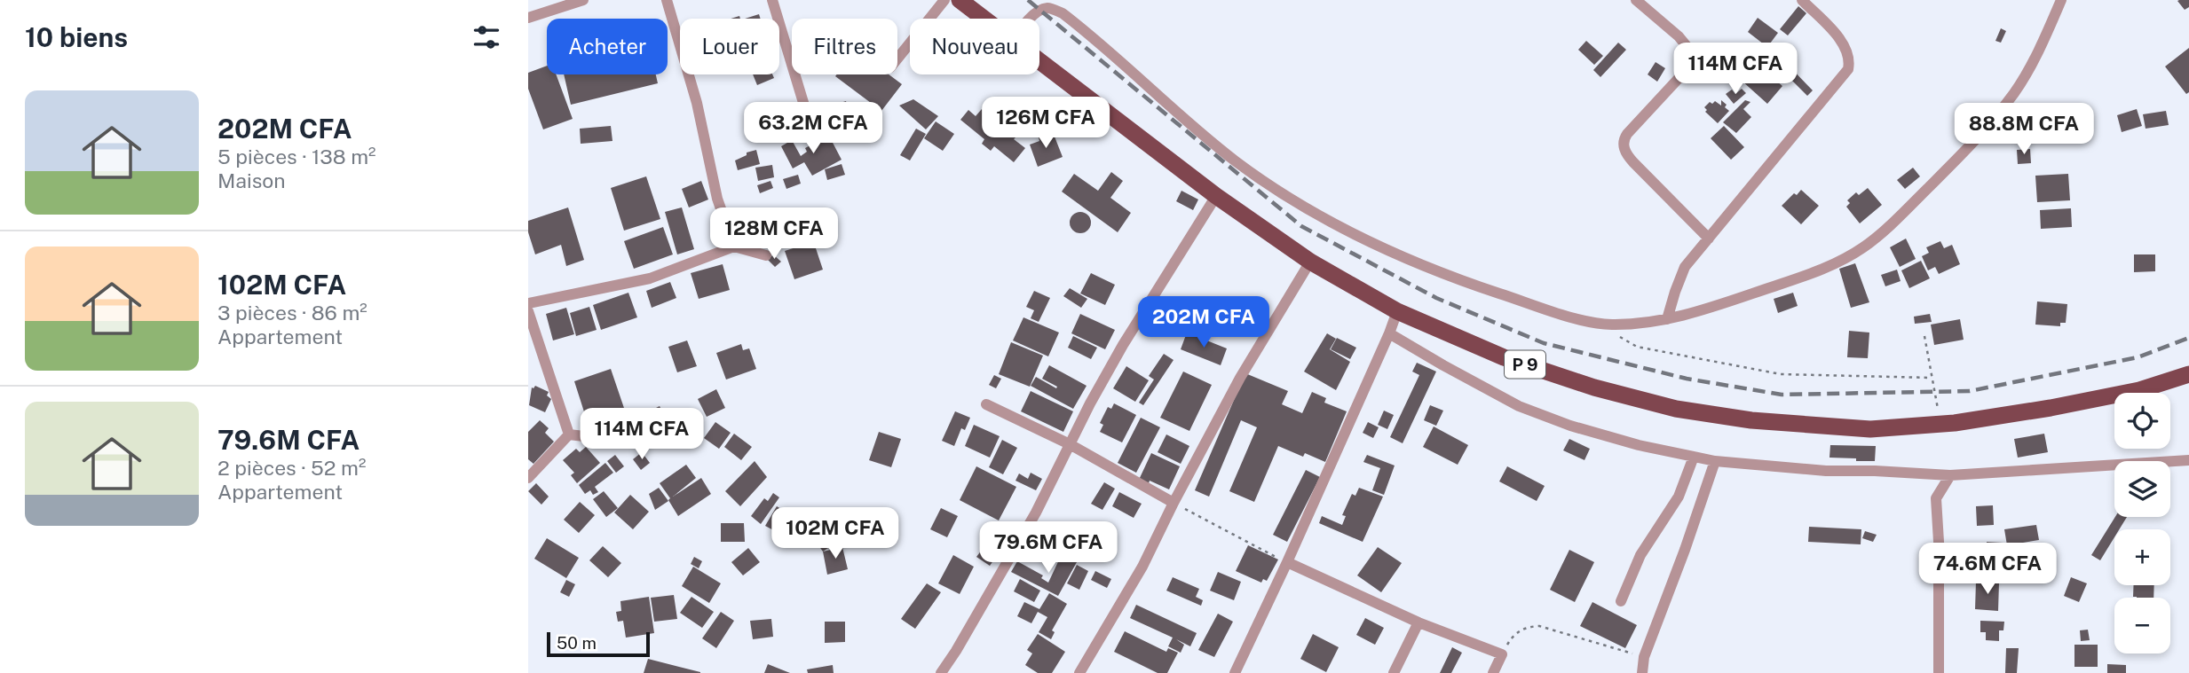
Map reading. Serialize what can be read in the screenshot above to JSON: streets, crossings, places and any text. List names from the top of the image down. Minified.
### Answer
{"streets":{"main road":["P 9"]},"scale_bar":"50 m","page":{"heading":"10 biens","chip":["Acheter","Louer","Filtres","Nouveau"],"price":["114M CFA","126M CFA","63.2M CFA","88.8M CFA","128M CFA","202M CFA","114M CFA","102M CFA","79.6M CFA","74.6M CFA"],"list":[{"name":"202M CFA","note":"5 pièces · 138 m² · Maison"},{"name":"102M CFA","note":"3 pièces · 86 m² · Appartement"},{"name":"79.6M CFA","note":"2 pièces · 52 m² · Appartement"}],"map_buttons":["+","−"],"scale":"50 m"}}
